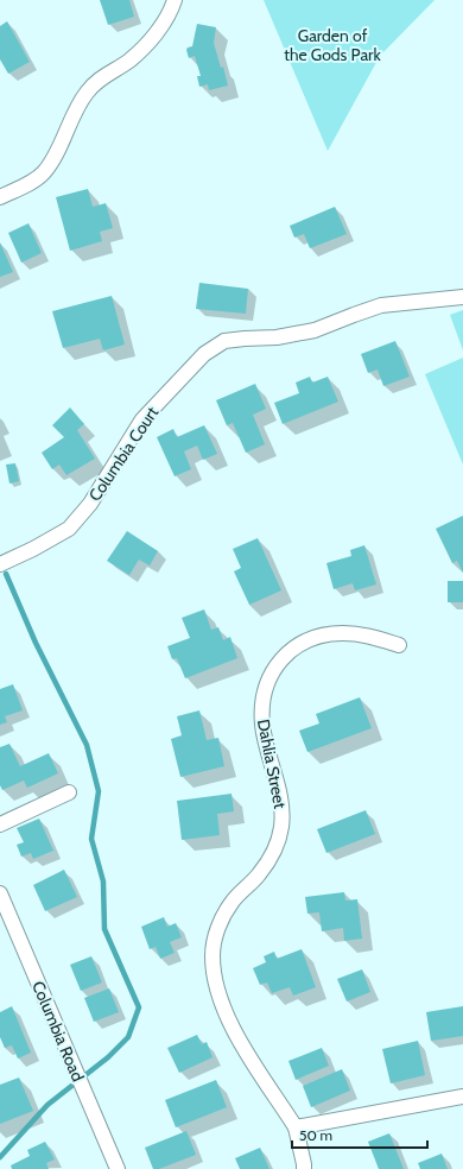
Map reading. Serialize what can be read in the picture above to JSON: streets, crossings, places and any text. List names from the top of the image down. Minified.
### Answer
{"streets":{"street":["Columbia Court","Dahlia Street","Columbia Road"]},"parks":["Garden of the Gods Park"],"scale_bar":"50 m"}
